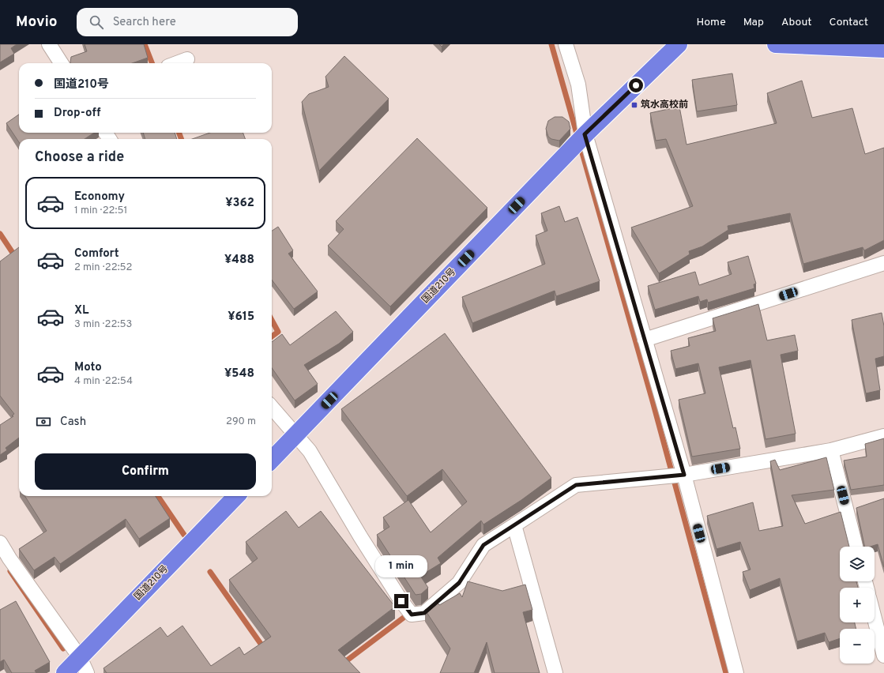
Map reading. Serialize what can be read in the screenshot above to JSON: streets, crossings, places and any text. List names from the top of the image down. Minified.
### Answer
{"streets":{"highway":["国道210号"]},"places":{"transit":["筑水高校前"]},"page":{"header":"Movio","search":"Search here","nav":["Home","Map","About","Contact"],"banner":["国道210号","Drop-off"],"heading":"Choose a ride","list":[{"name":"Economy","note":"1 min · 22:51","value":"¥362"},{"name":"Comfort","note":"2 min · 22:52","value":"¥488"},{"name":"XL","note":"3 min · 22:53","value":"¥615"},{"name":"Moto","note":"4 min · 22:54","value":"¥548"}],"pay":["Cash","290 m"],"buttons":"Confirm","map_buttons":["+","−"],"bubble":"1 min"}}
